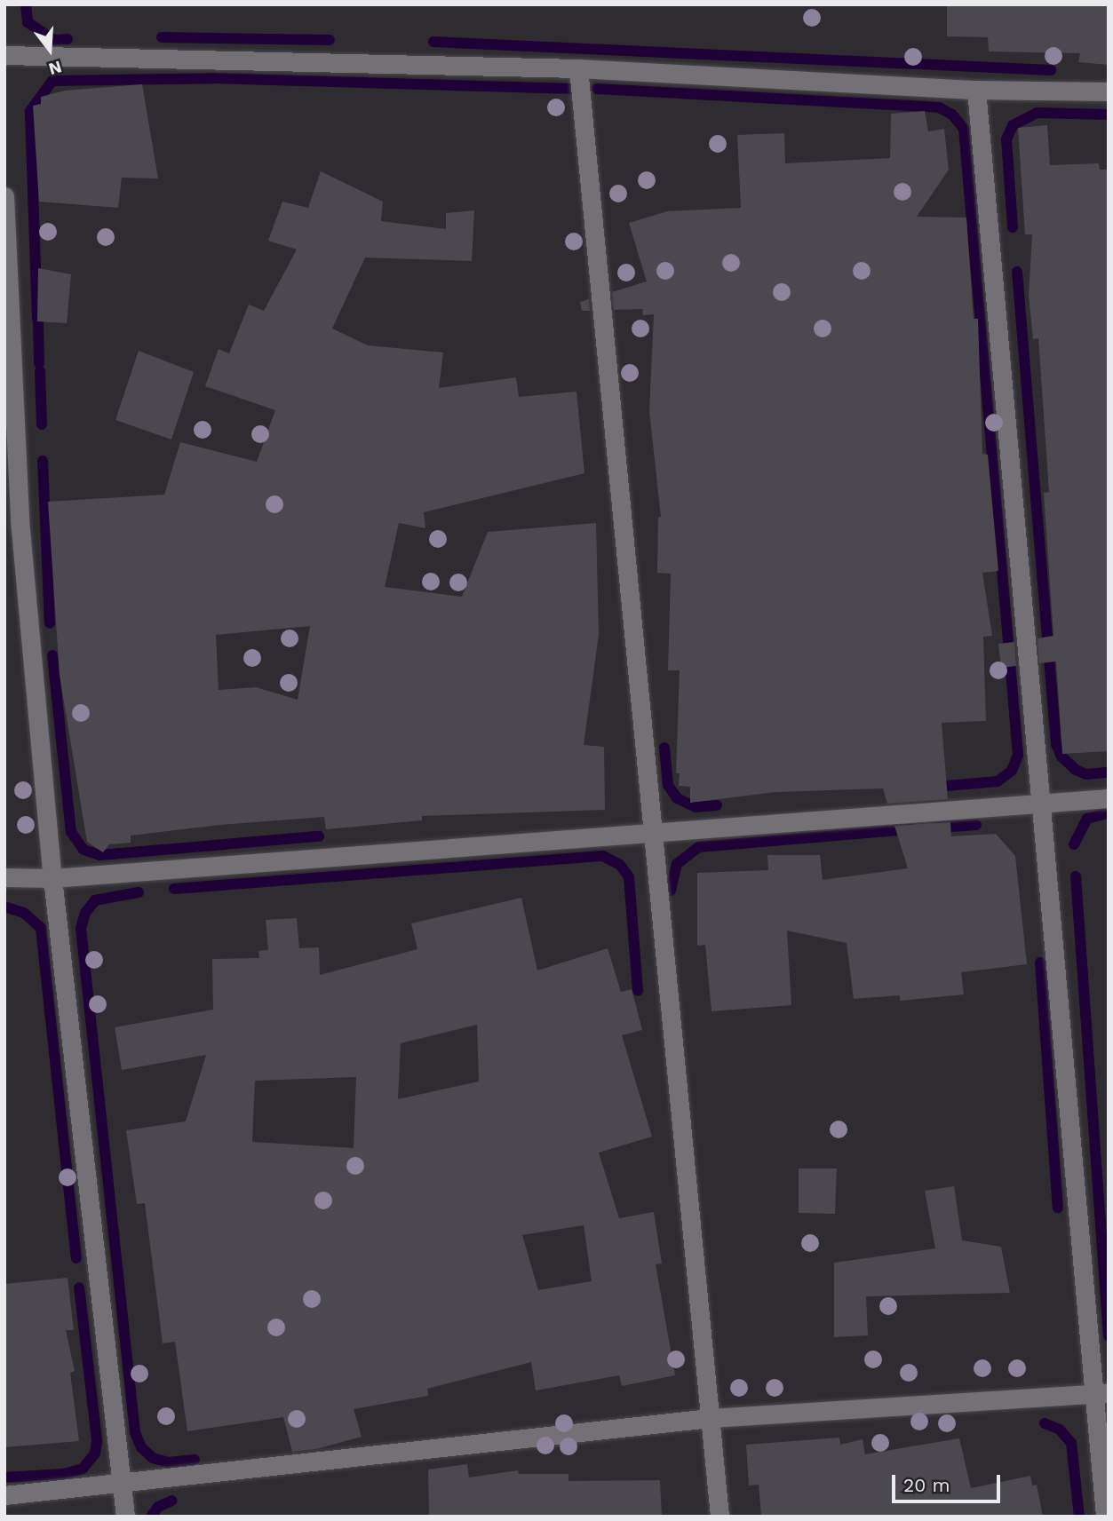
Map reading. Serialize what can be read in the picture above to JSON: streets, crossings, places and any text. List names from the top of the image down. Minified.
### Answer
{"scale_bar":"20 m","north":"bottom"}
